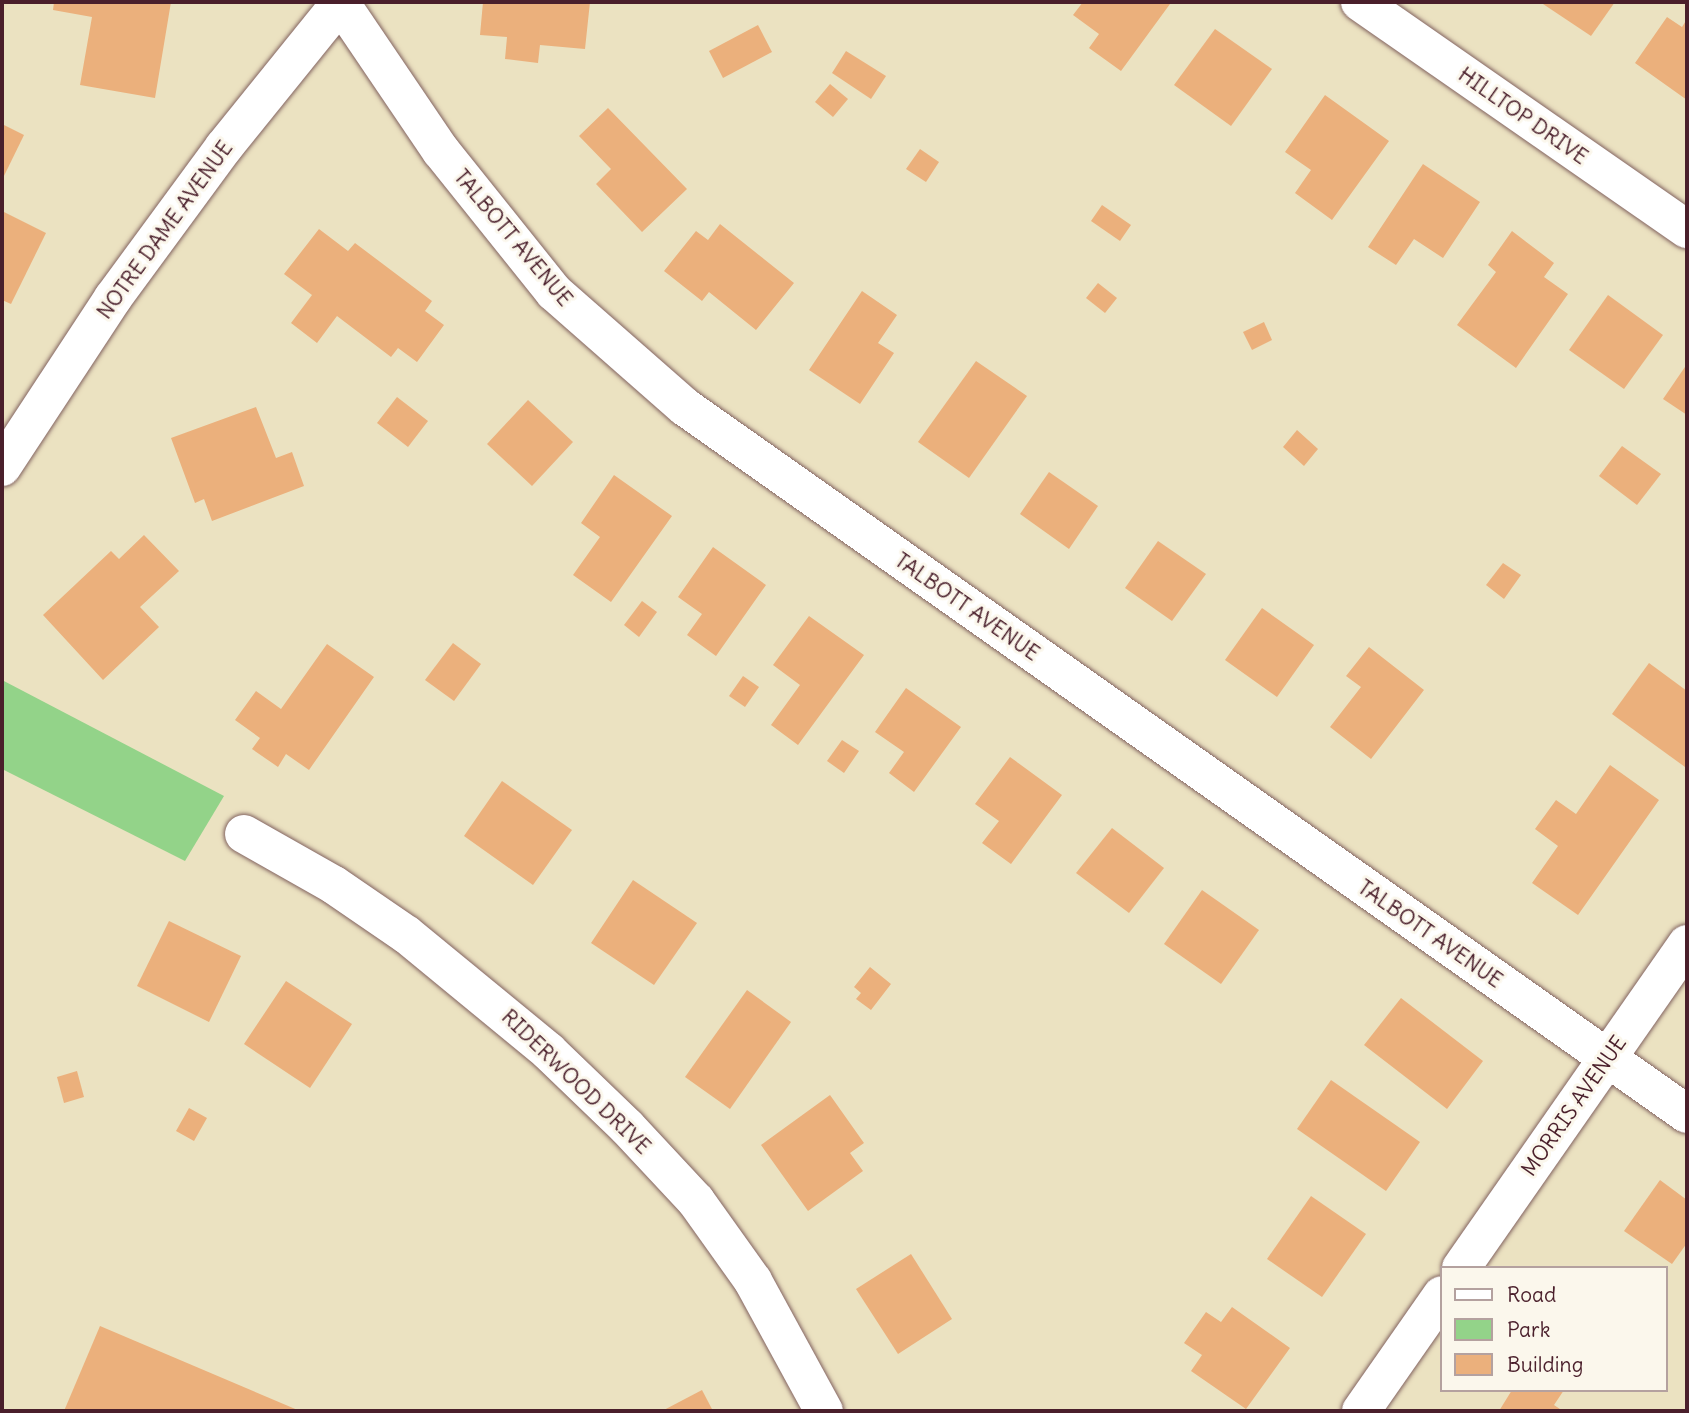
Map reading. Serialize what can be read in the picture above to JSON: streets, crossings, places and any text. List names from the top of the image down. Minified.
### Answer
{"streets":{"street":["HILLTOP DRIVE","NOTRE DAME AVENUE","TALBOTT AVENUE","RIDERWOOD DRIVE","MORRIS AVENUE"]},"crossings":[["NOTRE DAME AVENUE","TALBOTT AVENUE"],["TALBOTT AVENUE","MORRIS AVENUE"]],"legend":["Road","Park","Building"]}
